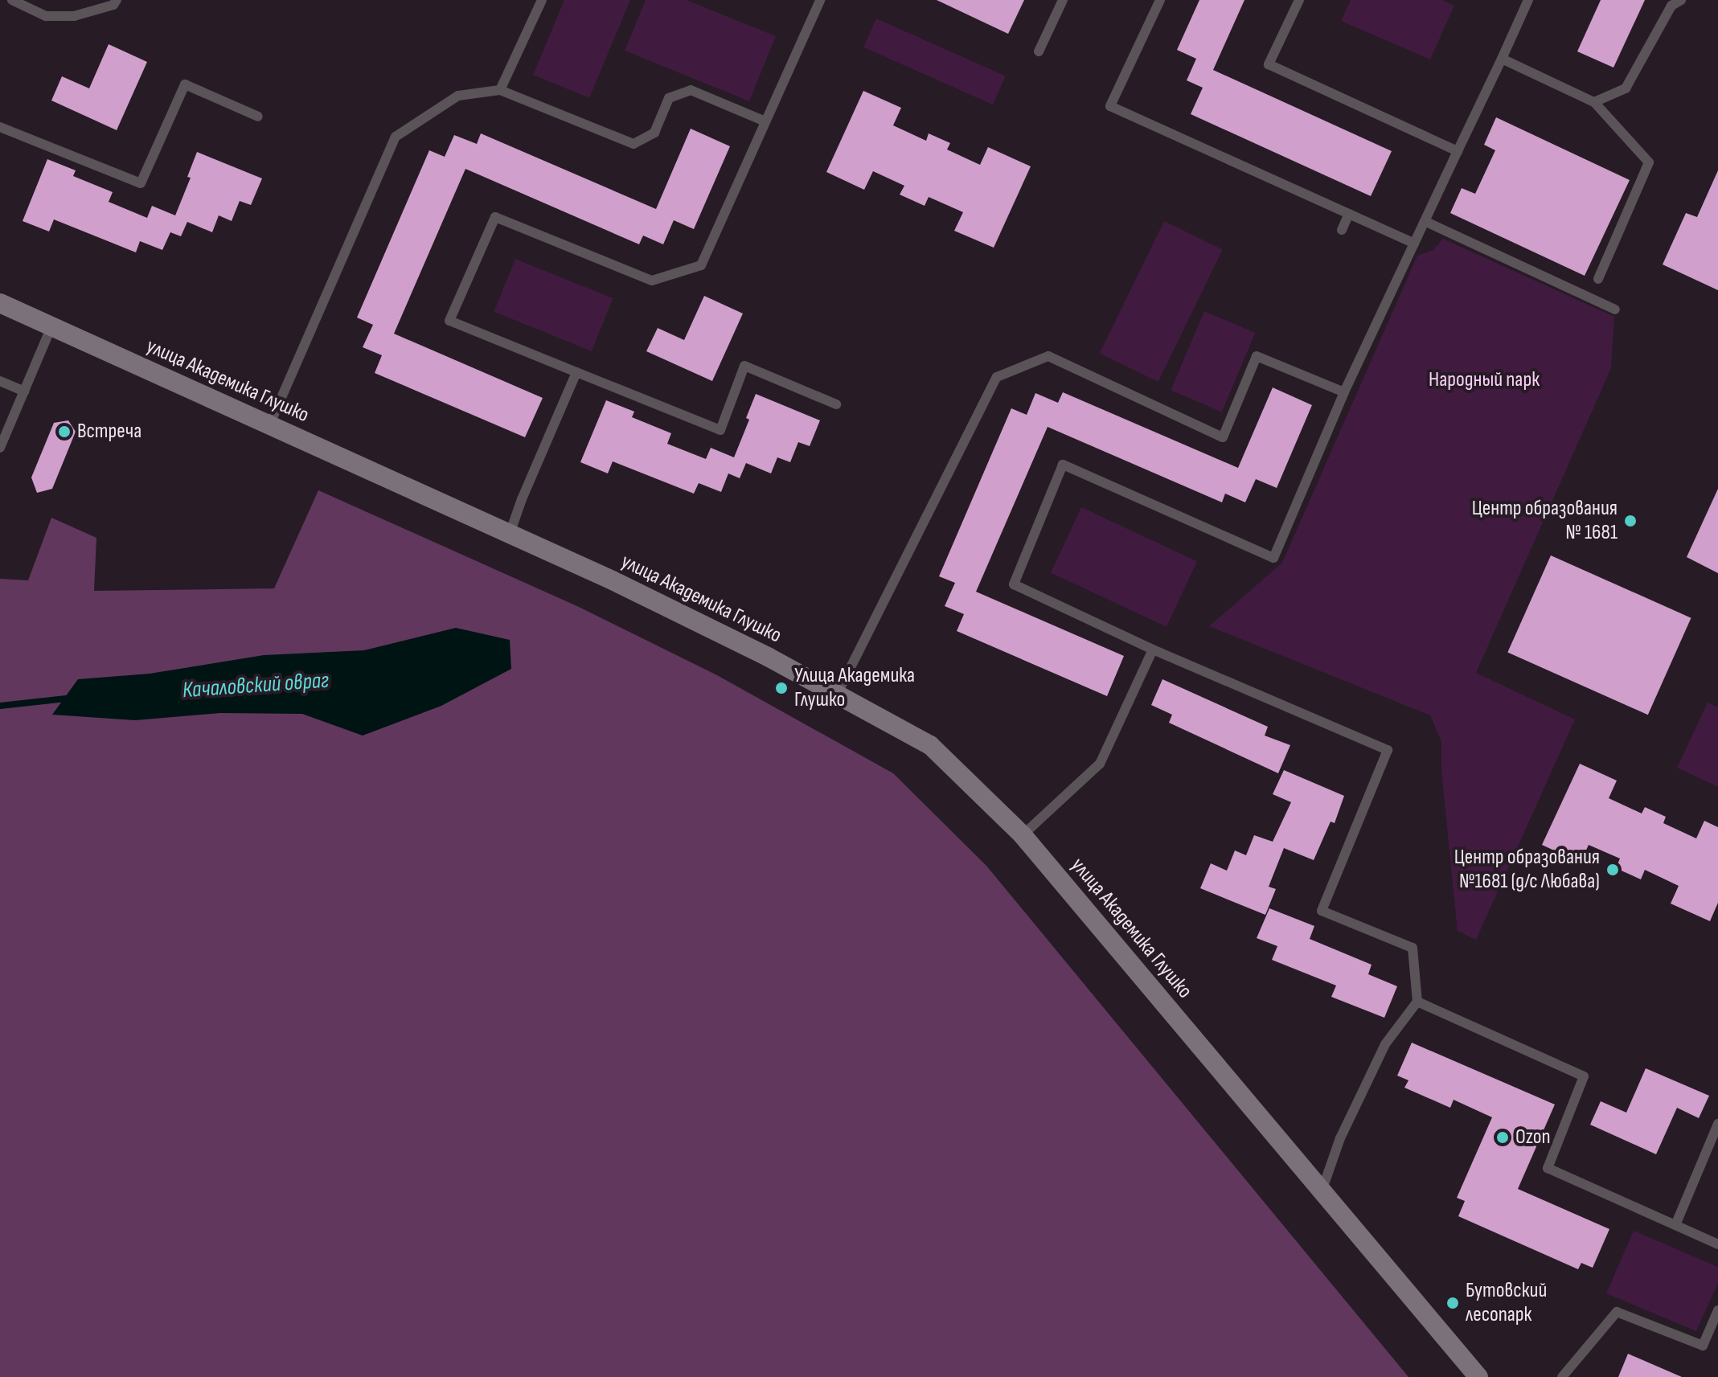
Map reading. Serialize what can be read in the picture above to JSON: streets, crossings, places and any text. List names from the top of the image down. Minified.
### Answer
{"streets":{"street":["улица Академика Глушко"]},"water":["Качаловский овраг"],"parks":["Народный парк"],"places":["Встреча","Центр образования № 1681","Улица Академика Глушко","Центр образования №1681 (д/с Любава)","Ozon","Бутовский лесопарк"]}
